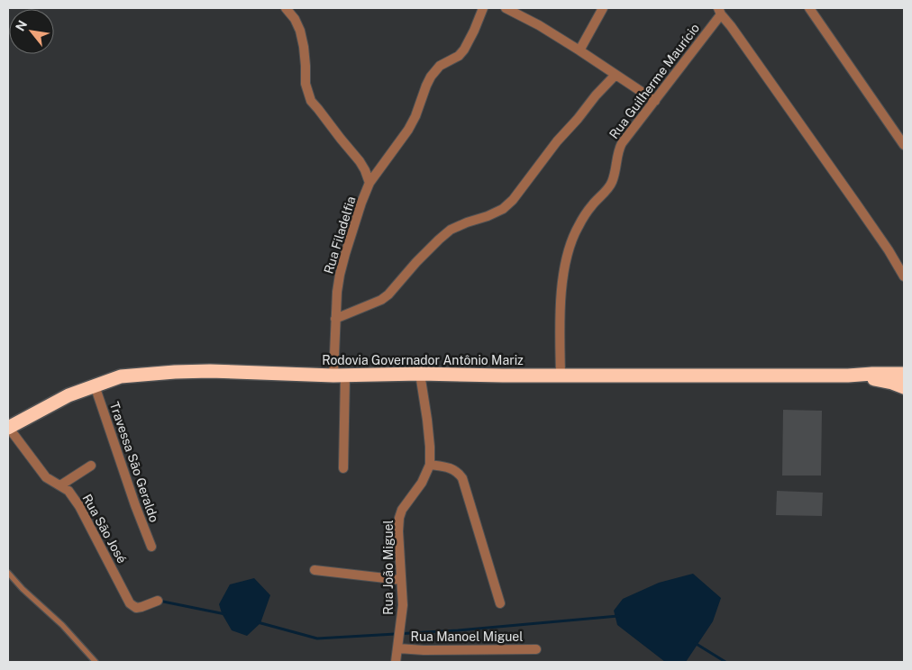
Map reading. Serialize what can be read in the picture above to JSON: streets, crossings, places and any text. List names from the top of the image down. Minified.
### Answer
{"streets":{"highway":["Rodovia Governador Antônio Mariz"],"street":["Rua Guilherme Maurício","Rua Filadelfia","Travessa São Geraldo","Rua São José","Rua João Miguel","Rua Manoel Miguel"]},"crossings":[["Rua Guilherme Maurício","Rodovia Governador Antônio Mariz"],["Rua Filadelfia","Rodovia Governador Antônio Mariz"],["Rodovia Governador Antônio Mariz","Travessa São Geraldo"],["Rodovia Governador Antônio Mariz","Rua São José"],["Rua João Miguel","Rua Manoel Miguel"]],"north":"top left"}
